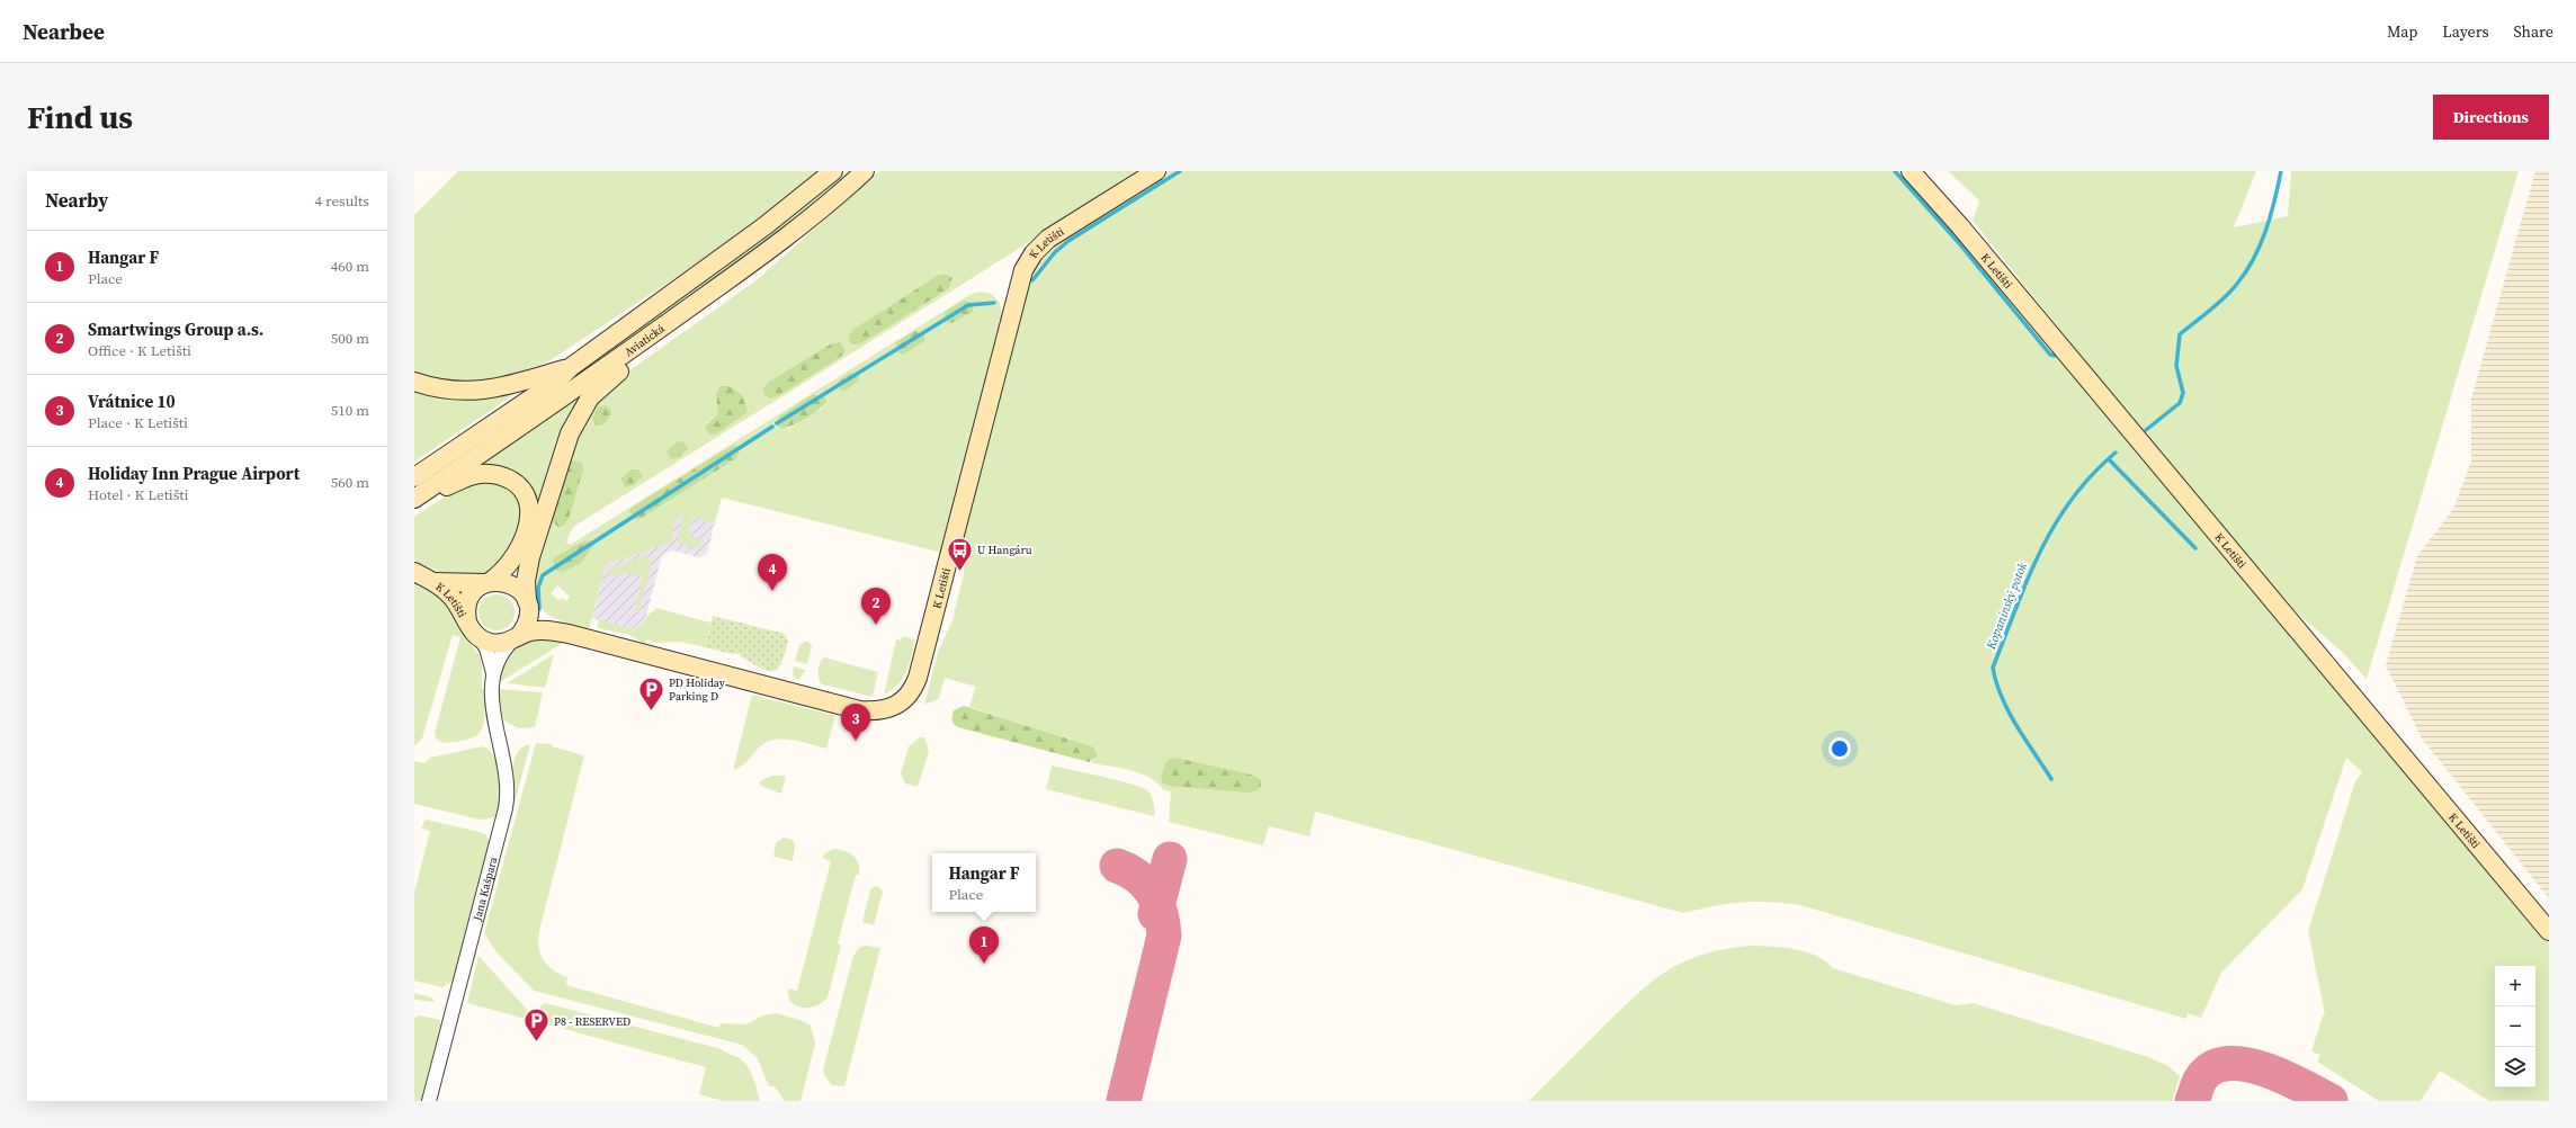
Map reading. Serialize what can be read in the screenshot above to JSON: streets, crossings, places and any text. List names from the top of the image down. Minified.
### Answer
{"streets":{"street":["K Letišti","Aviatická","Jana Kašpara"]},"crossings":[["K Letišti","Jana Kašpara"]],"water":["Kopaninský potok"],"places":{"bus stop":["U Hangáru"],"parking":["PD Holiday Parking D","P8 - RESERVED"]},"page":{"header":"Nearbee","nav":["Map","Layers","Share"],"buttons":"Directions","title":"Find us","heading":["Nearby","4 results"],"list":[{"mark":"1","name":"Hangar F","note":"Place","value":"460 m"},{"mark":"2","name":"Smartwings Group a.s.","note":"Office · K Letišti","value":"500 m"},{"mark":"3","name":"Vrátnice 10","note":"Place · K Letišti","value":"510 m"},{"mark":"4","name":"Holiday Inn Prague Airport","note":"Hotel · K Letišti","value":"560 m"}],"pins":["4","2","3","1"],"popup":["Hangar F","Place"],"map_buttons":["+","−"]}}
